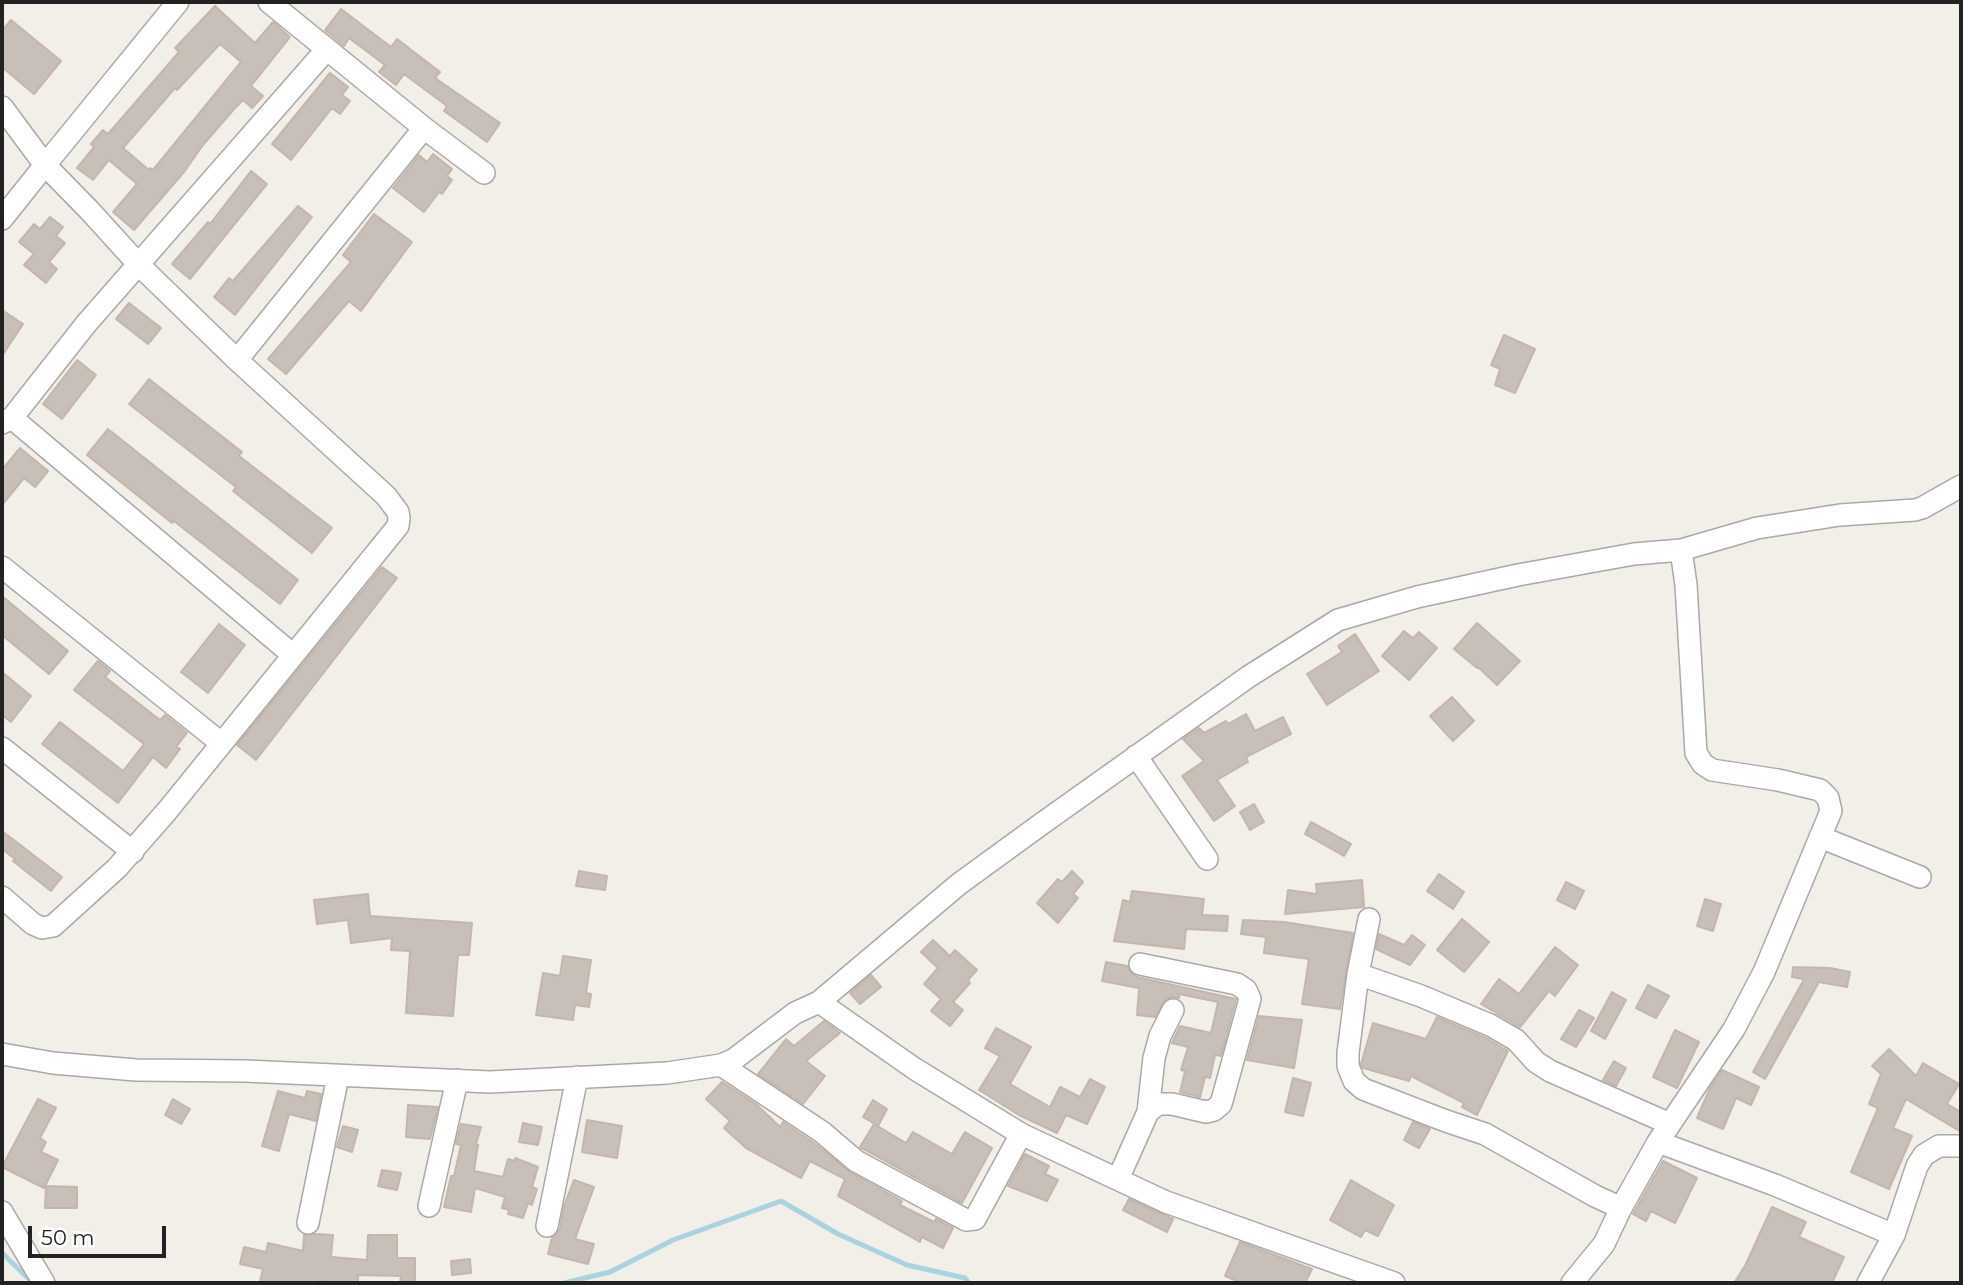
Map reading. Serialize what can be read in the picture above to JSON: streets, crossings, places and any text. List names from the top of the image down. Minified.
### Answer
{"scale_bar":"50 m"}
